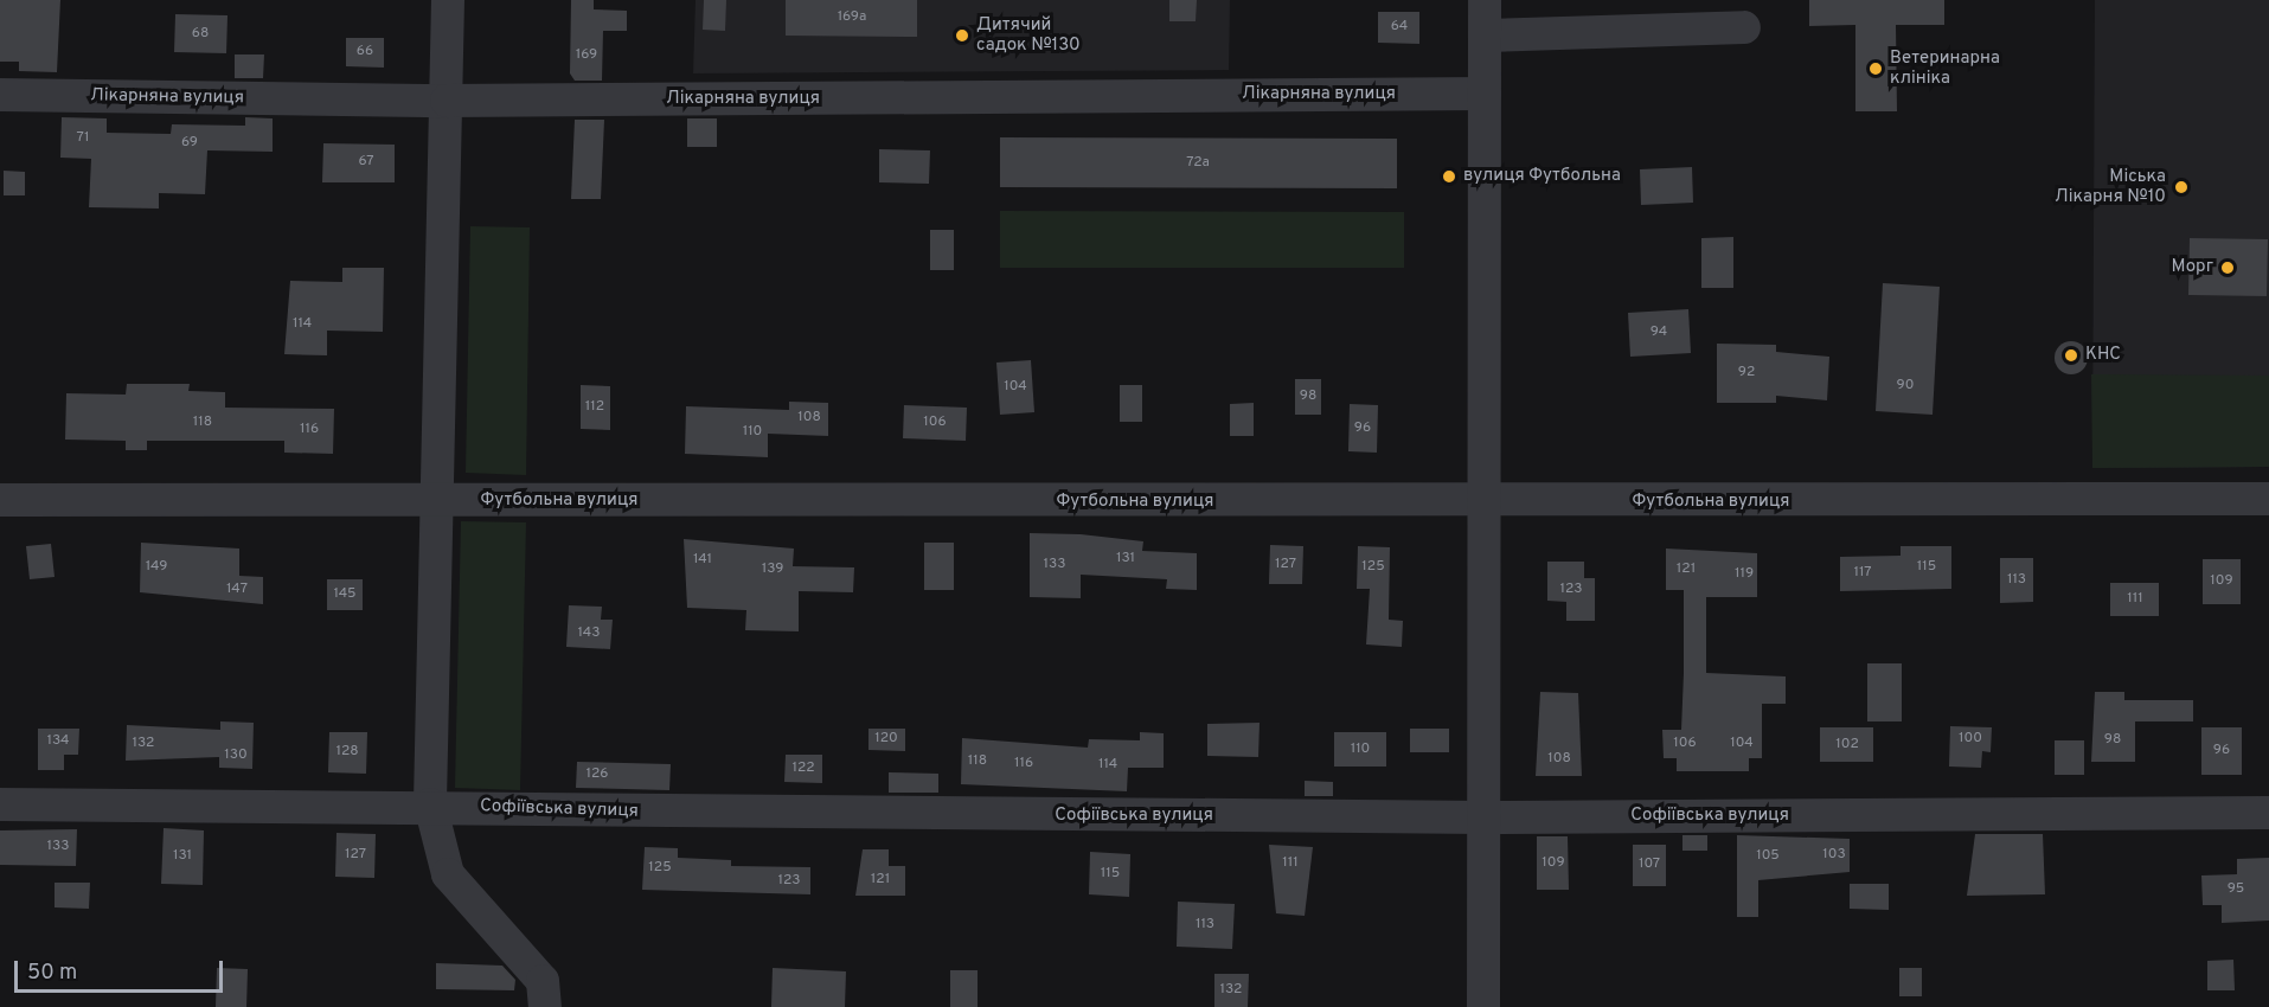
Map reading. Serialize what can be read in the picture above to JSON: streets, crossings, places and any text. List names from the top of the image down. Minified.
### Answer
{"streets":{"street":["Лікарняна вулиця","Футбольна вулиця","Софіївська вулиця"]},"places":["Дитячий садок №130","Ветеринарна клініка","вулиця Футбольна","Міська Лікарня №10","Морг","КНС"],"house_numbers":["169а","64","68","66","169","71","69","67","72а","114","94","92","90","104","98","112","108","118","106","96","116","110","131","141","133","127","149","125","115","139","121","117","119","113","109","147","123","145","111","143","120","100","98","134","132","106","104","102","110","96","128","130","108","118","116","114","122","126","133","127","103","131","105","111","109","107","125","115","121","123","95","113","132"],"scale_bar":"50 m"}
